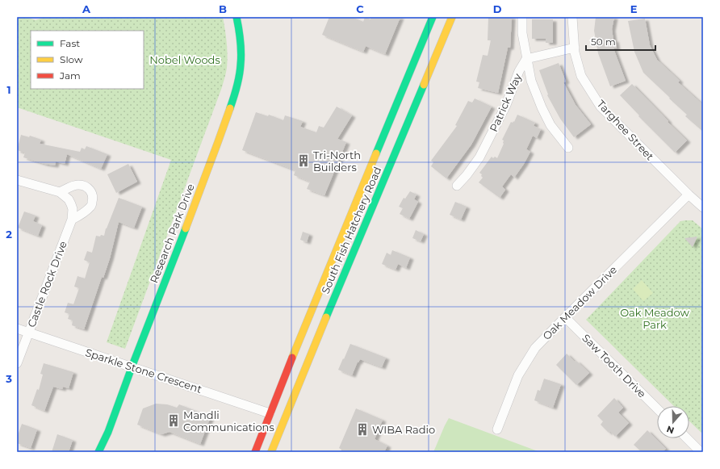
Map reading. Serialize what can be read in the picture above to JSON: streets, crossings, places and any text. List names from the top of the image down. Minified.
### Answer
{"streets":{"main road":["South Fish Hatchery Road","Research Park Drive"],"street":["Patrick Way","Targhee Street","Castle Rock Drive","Oak Meadow Drive","Saw Tooth Drive","Sparkle Stone Crescent"]},"crossings":[["Targhee Street","Oak Meadow Drive"],["South Fish Hatchery Road","Sparkle Stone Crescent"],["Research Park Drive","Sparkle Stone Crescent"],["Castle Rock Drive","Sparkle Stone Crescent"],["Oak Meadow Drive","Saw Tooth Drive"]],"parks":["Nobel Woods","Oak Meadow Park"],"places":{"building":["Tri-North Builders","Mandli Communications","WIBA Radio"]},"legend":["Fast","Slow","Jam"],"scale_bar":"50 m","north":"bottom","grid":{"columns":["A","B","C","D","E"],"rows":["1","2","3"]}}
